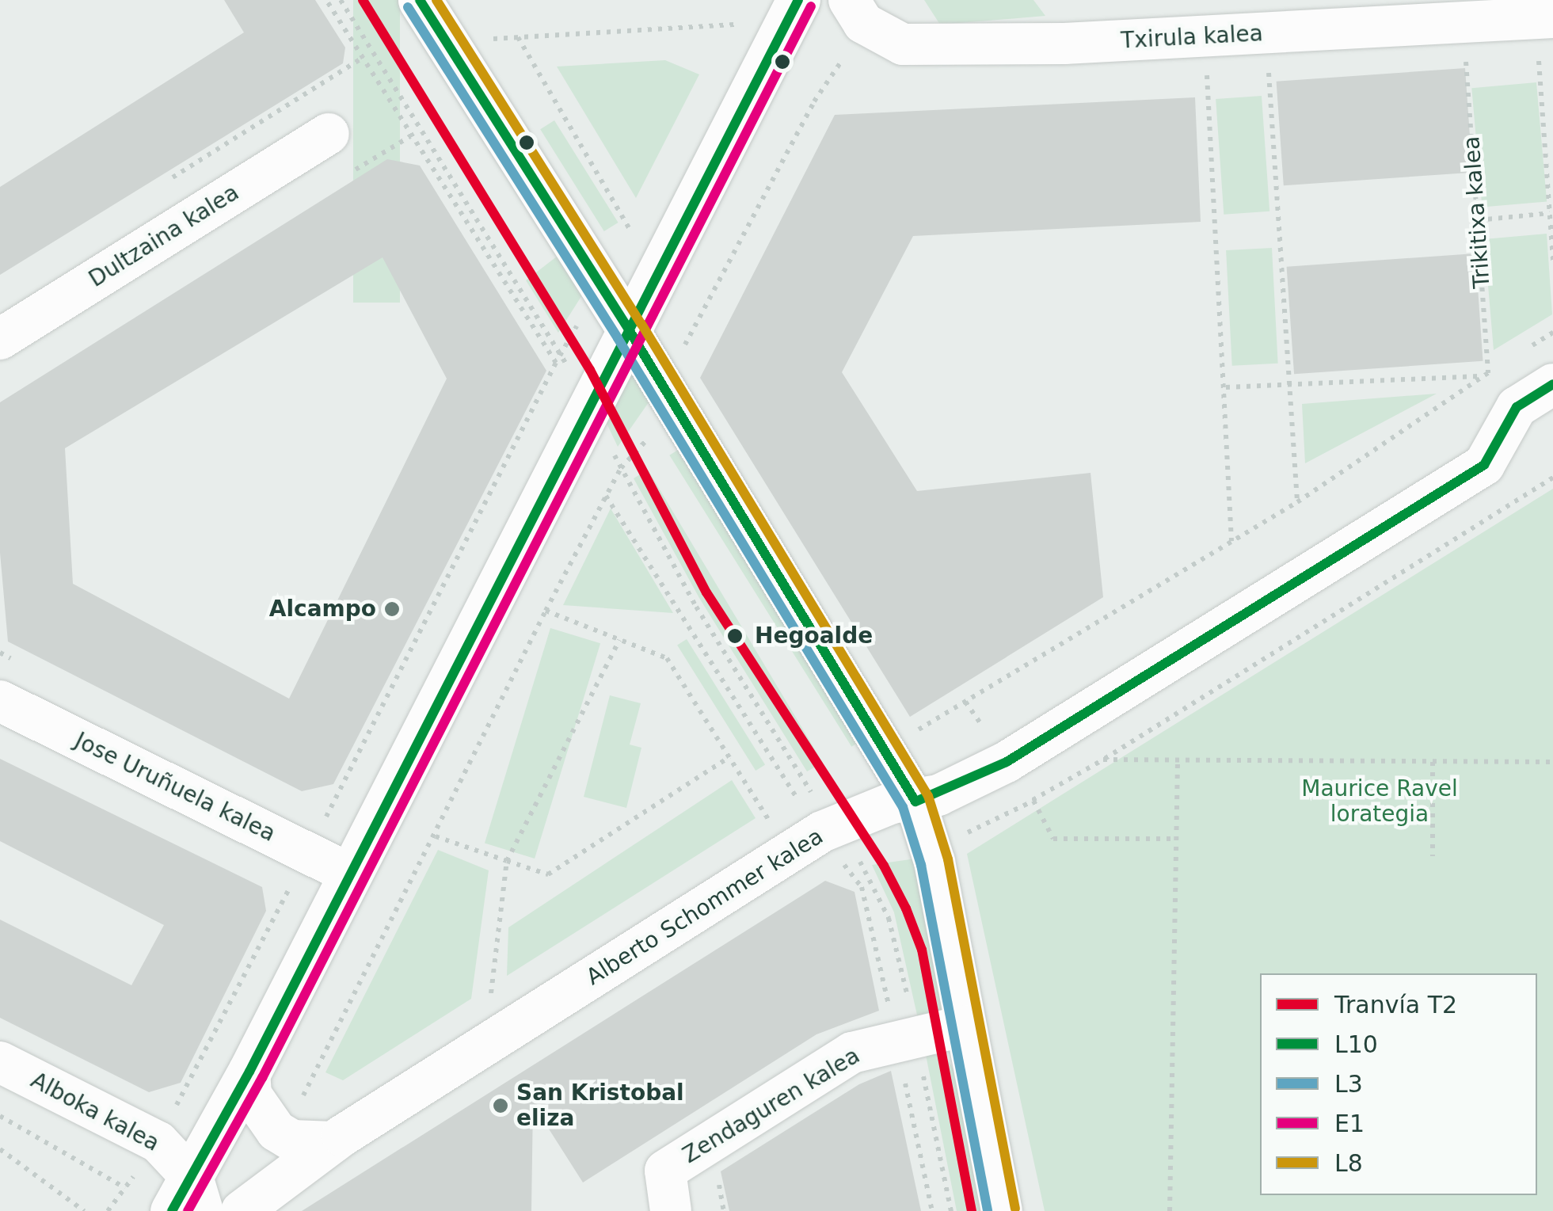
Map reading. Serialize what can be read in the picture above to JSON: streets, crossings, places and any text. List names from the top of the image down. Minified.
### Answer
{"streets":{"street":["Txirula kalea","Dultzaina kalea","Jose Uruñuela kalea","Alberto Schommer kalea","Zendaguren kalea","Alboka kalea"],"path":["Trikitixa kalea"]},"parks":["Maurice Ravel lorategia"],"places":["Alcampo","Hegoalde","San Kristobal eliza"],"lines":["tram line T2","transit line L10","transit line L8","transit line E1","transit line L3"],"legend":["Tranvía T2","L10","L3","E1","L8"]}
